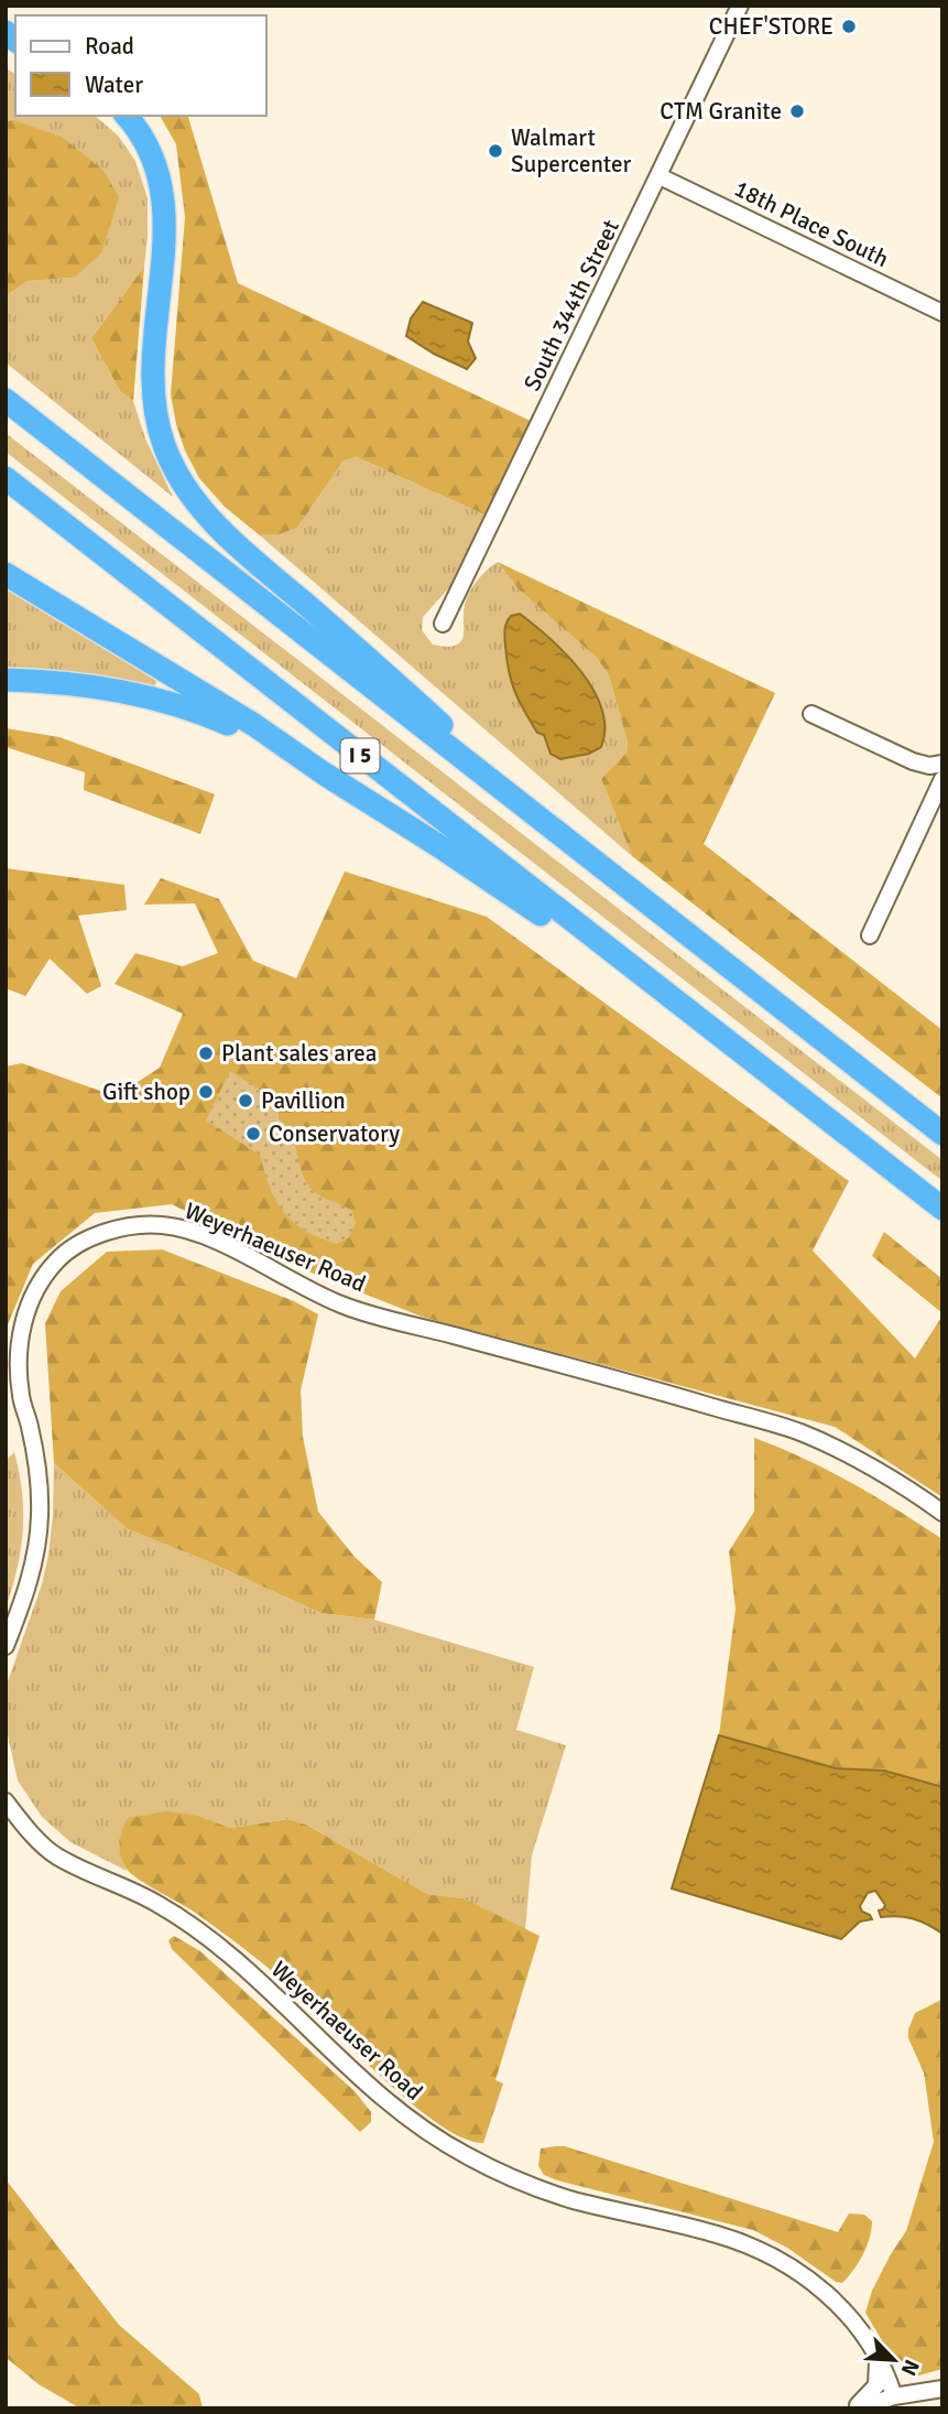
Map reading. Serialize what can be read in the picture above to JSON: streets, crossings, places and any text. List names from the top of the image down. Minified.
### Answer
{"streets":{"highway":["I 5"],"street":["18th Place South","South 344th Street","Weyerhaeuser Road"]},"crossings":[["18th Place South","South 344th Street"]],"places":["CHEF'STORE","CTM Granite","Walmart Supercenter","Plant sales area","Gift shop","Pavillion","Conservatory"],"legend":["Road","Water"],"north":"bottom right"}
